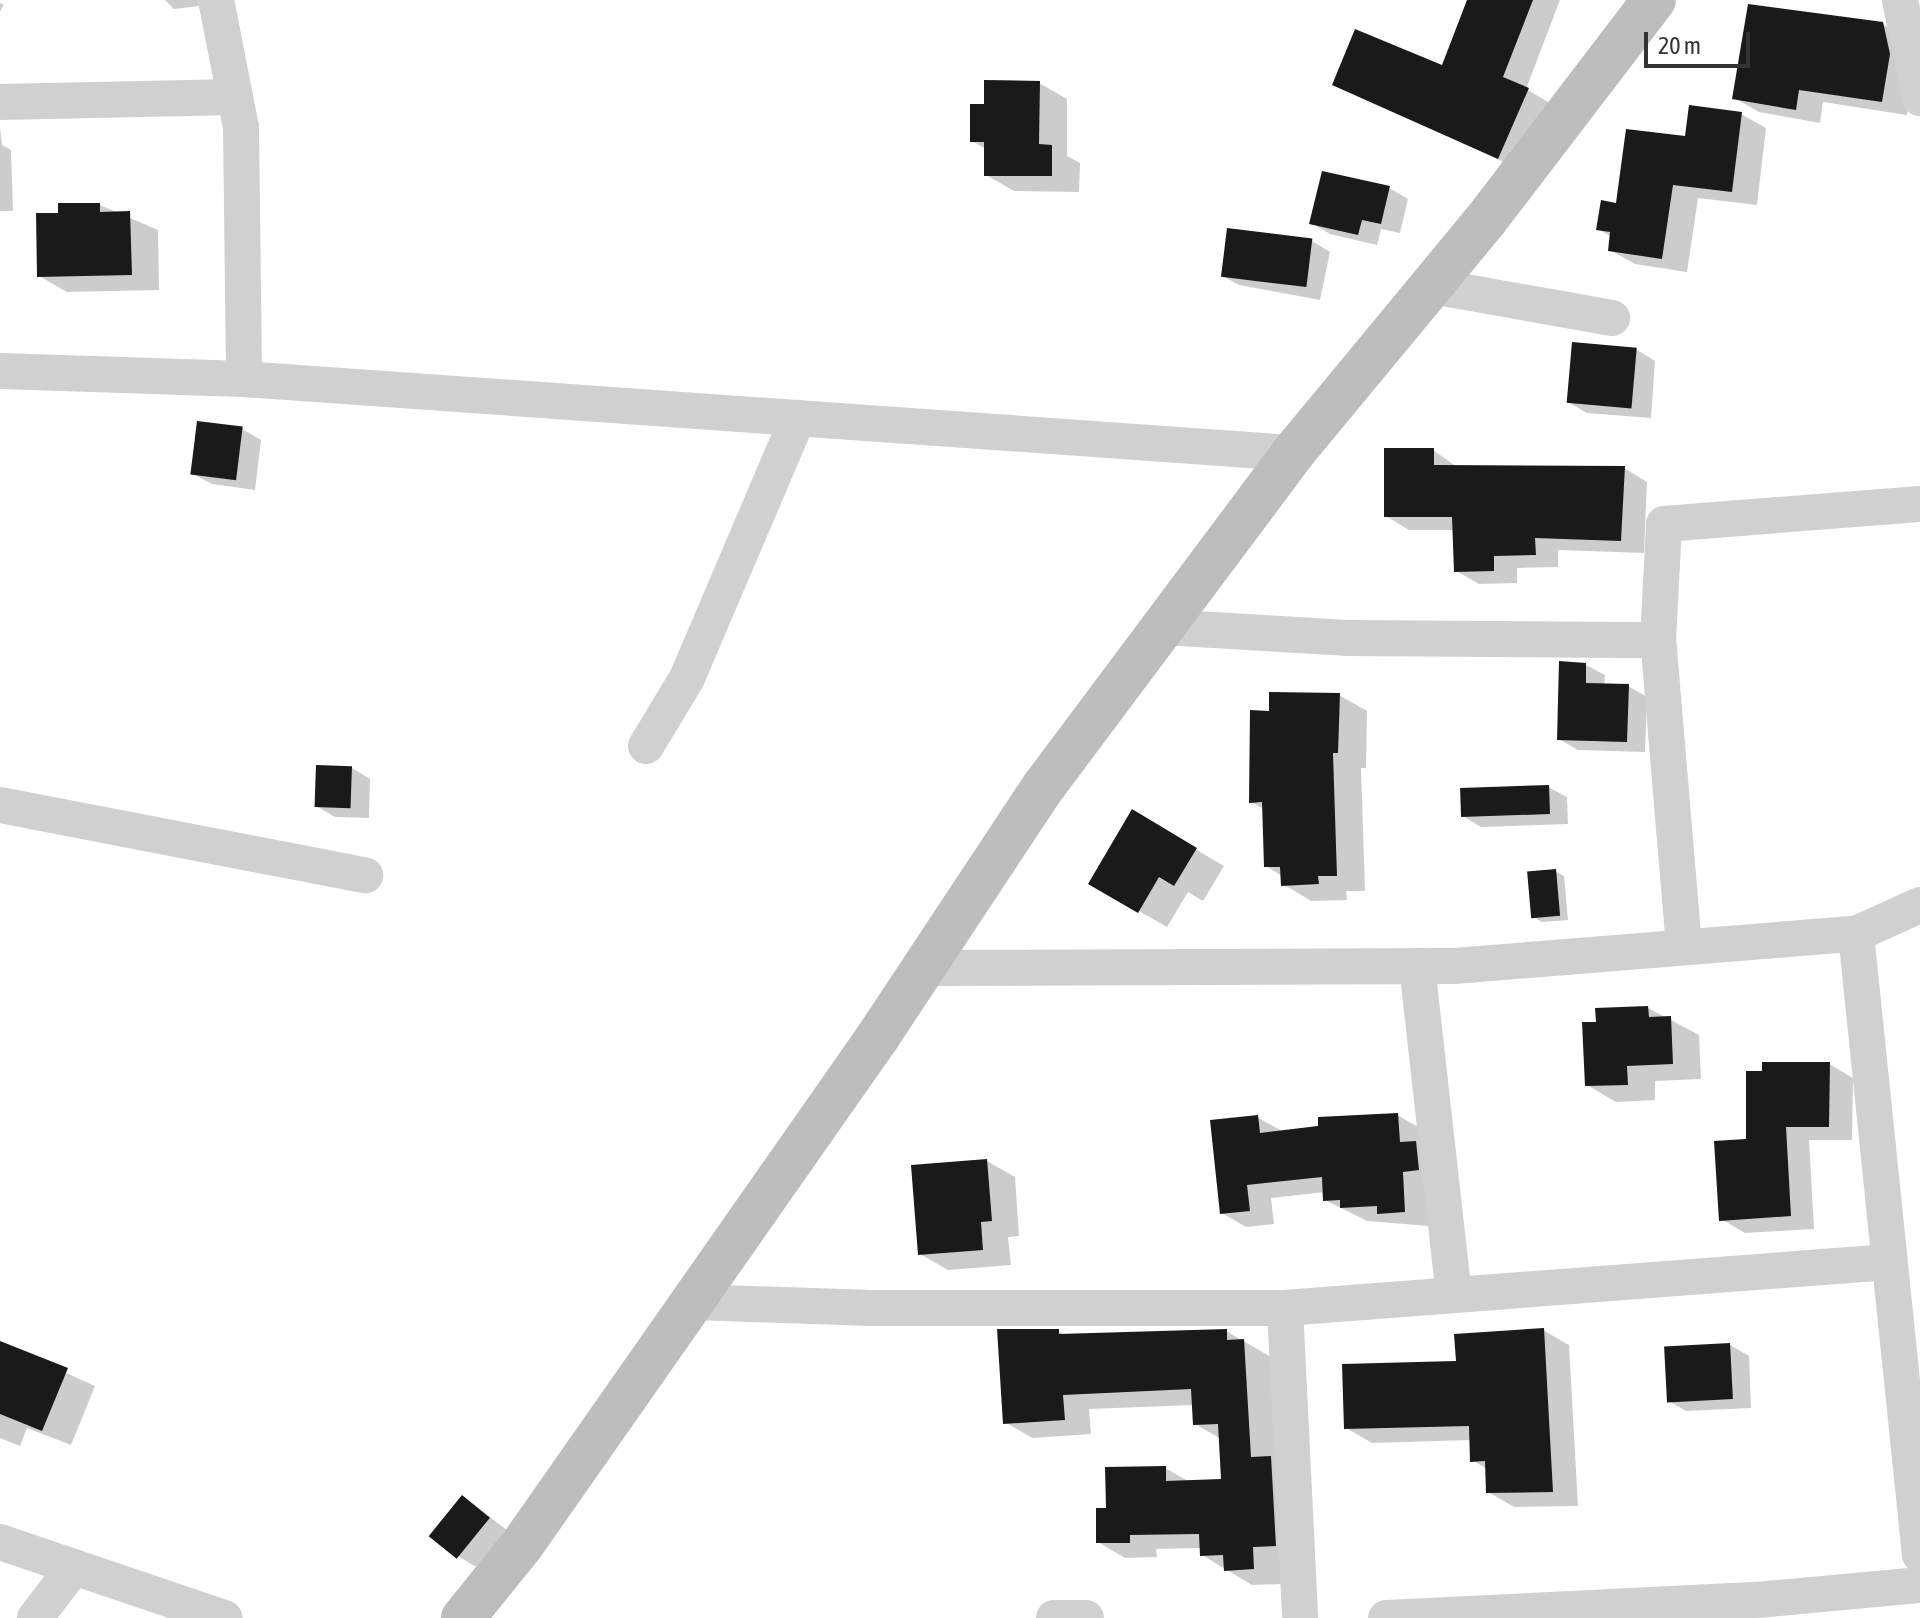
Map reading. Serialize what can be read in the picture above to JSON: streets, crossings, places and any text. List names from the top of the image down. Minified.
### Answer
{"scale_bar":"20 m"}
